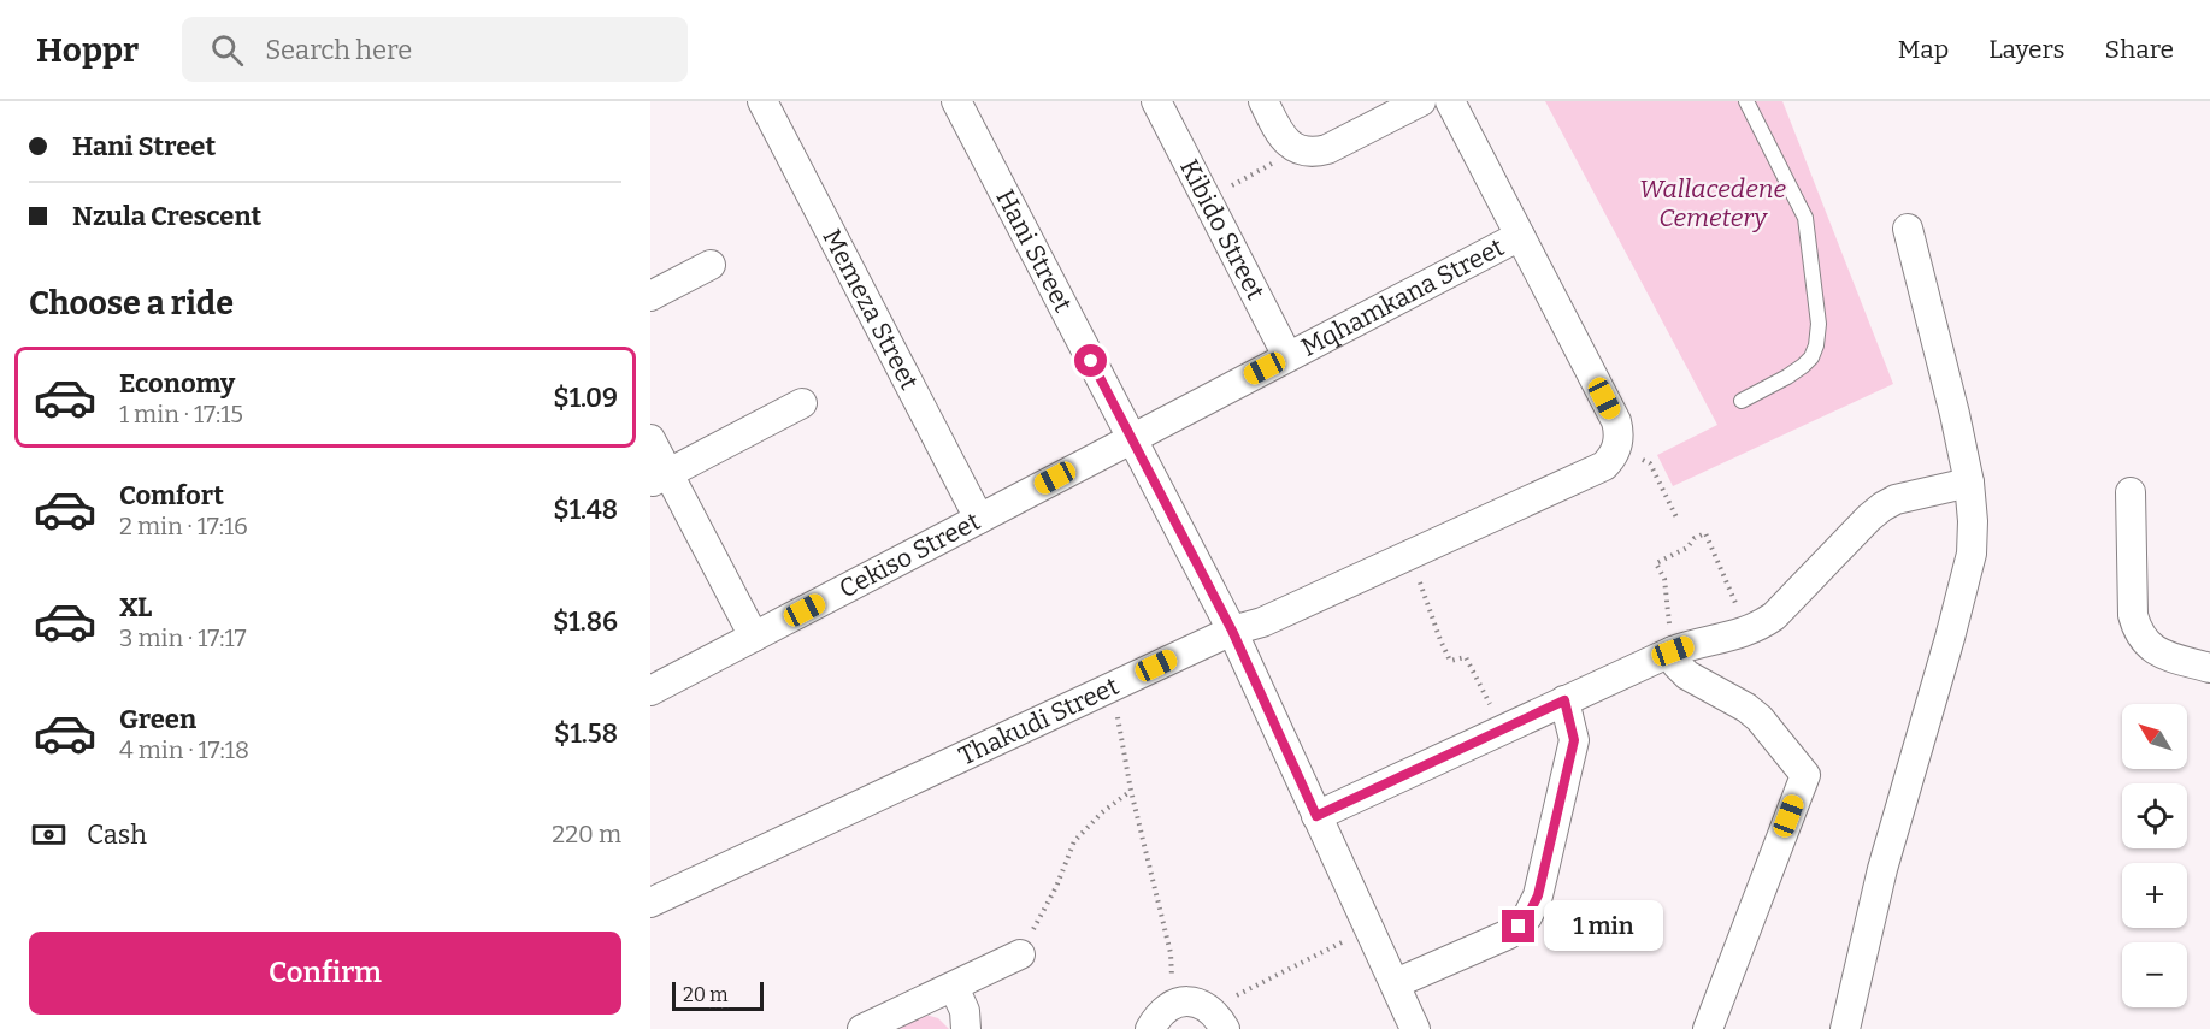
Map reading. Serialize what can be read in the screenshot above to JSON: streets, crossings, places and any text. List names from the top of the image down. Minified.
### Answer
{"streets":{"street":["Kibido Street","Hani Street","Mqhamkana Street","Memeza Street","Cekiso Street","Thakudi Street"]},"crossings":[["Kibido Street","Mqhamkana Street"],["Hani Street","Mqhamkana Street"],["Hani Street","Cekiso Street"],["Hani Street","Thakudi Street"],["Mqhamkana Street","Cekiso Street"],["Memeza Street","Cekiso Street"]],"parks":["Wallacedene Cemetery"],"scale_bar":"20 m","north":"top left","page":{"header":"Hoppr","search":"Search here","nav":["Map","Layers","Share"],"banner":["Hani Street","Nzula Crescent"],"heading":"Choose a ride","list":[{"name":"Economy","note":"1 min · 17:15","value":"$1.09"},{"name":"Comfort","note":"2 min · 17:16","value":"$1.48"},{"name":"XL","note":"3 min · 17:17","value":"$1.86"},{"name":"Green","note":"4 min · 17:18","value":"$1.58"}],"map_buttons":["+","−"],"pay":["Cash","220 m"],"bubble":"1 min","buttons":"Confirm","scale":"20 m"}}
